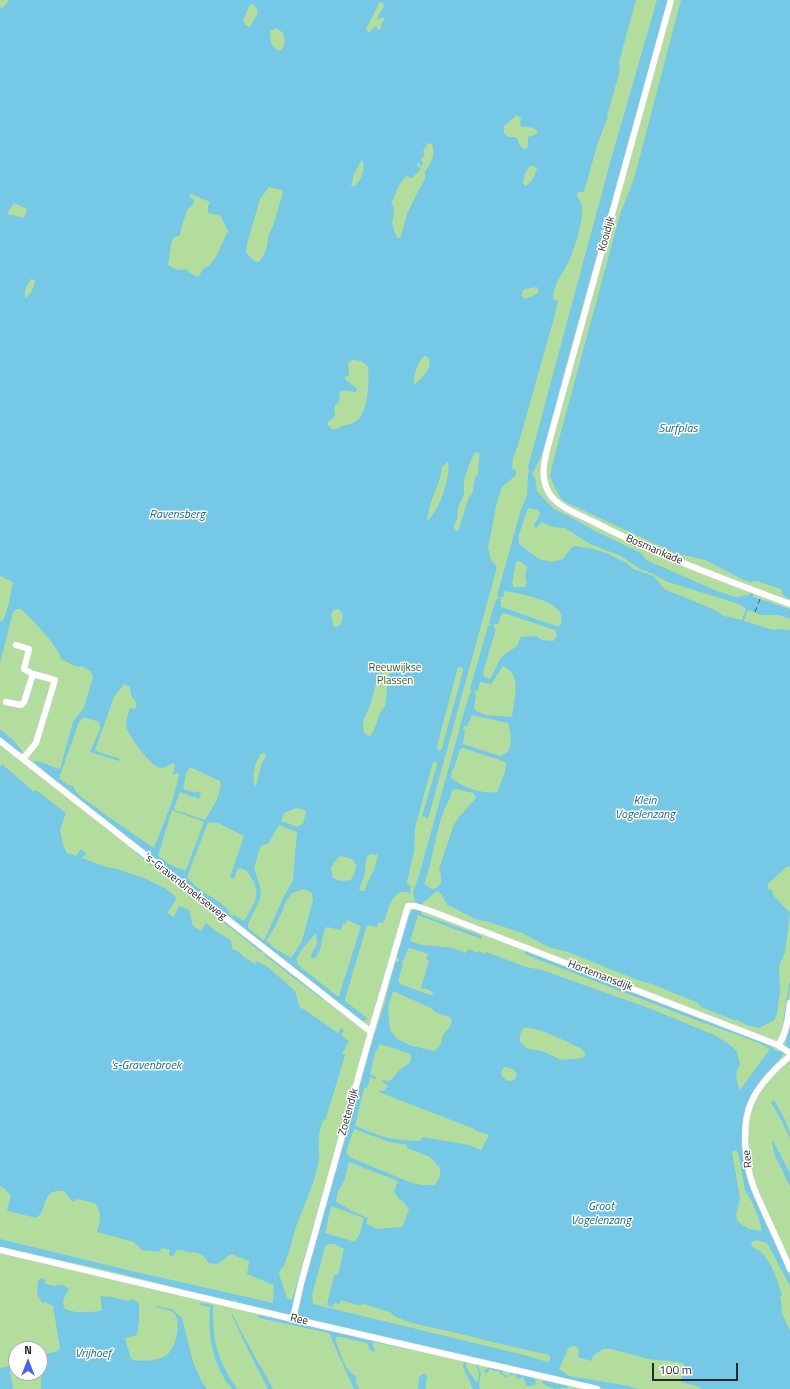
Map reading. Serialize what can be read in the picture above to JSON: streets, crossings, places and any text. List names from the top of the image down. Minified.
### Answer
{"streets":{"street":["Kooidijk","Bosmankade","'s-Gravenbroekseweg","Hortemansdijk","Zoetendijk","Ree"]},"crossings":[["Kooidijk","Bosmankade"],["'s-Gravenbroekseweg","Zoetendijk"],["Hortemansdijk","Zoetendijk"],["Hortemansdijk","Ree"],["Zoetendijk","Ree"]],"water":["Surfplas","Ravensberg","Klein Vogelenzang","'s-Gravenbroek","Groot Vogelenzang","Vrijhoef"],"parks":["Reeuwijkse Plassen"],"scale_bar":"100 m","north":"top"}
